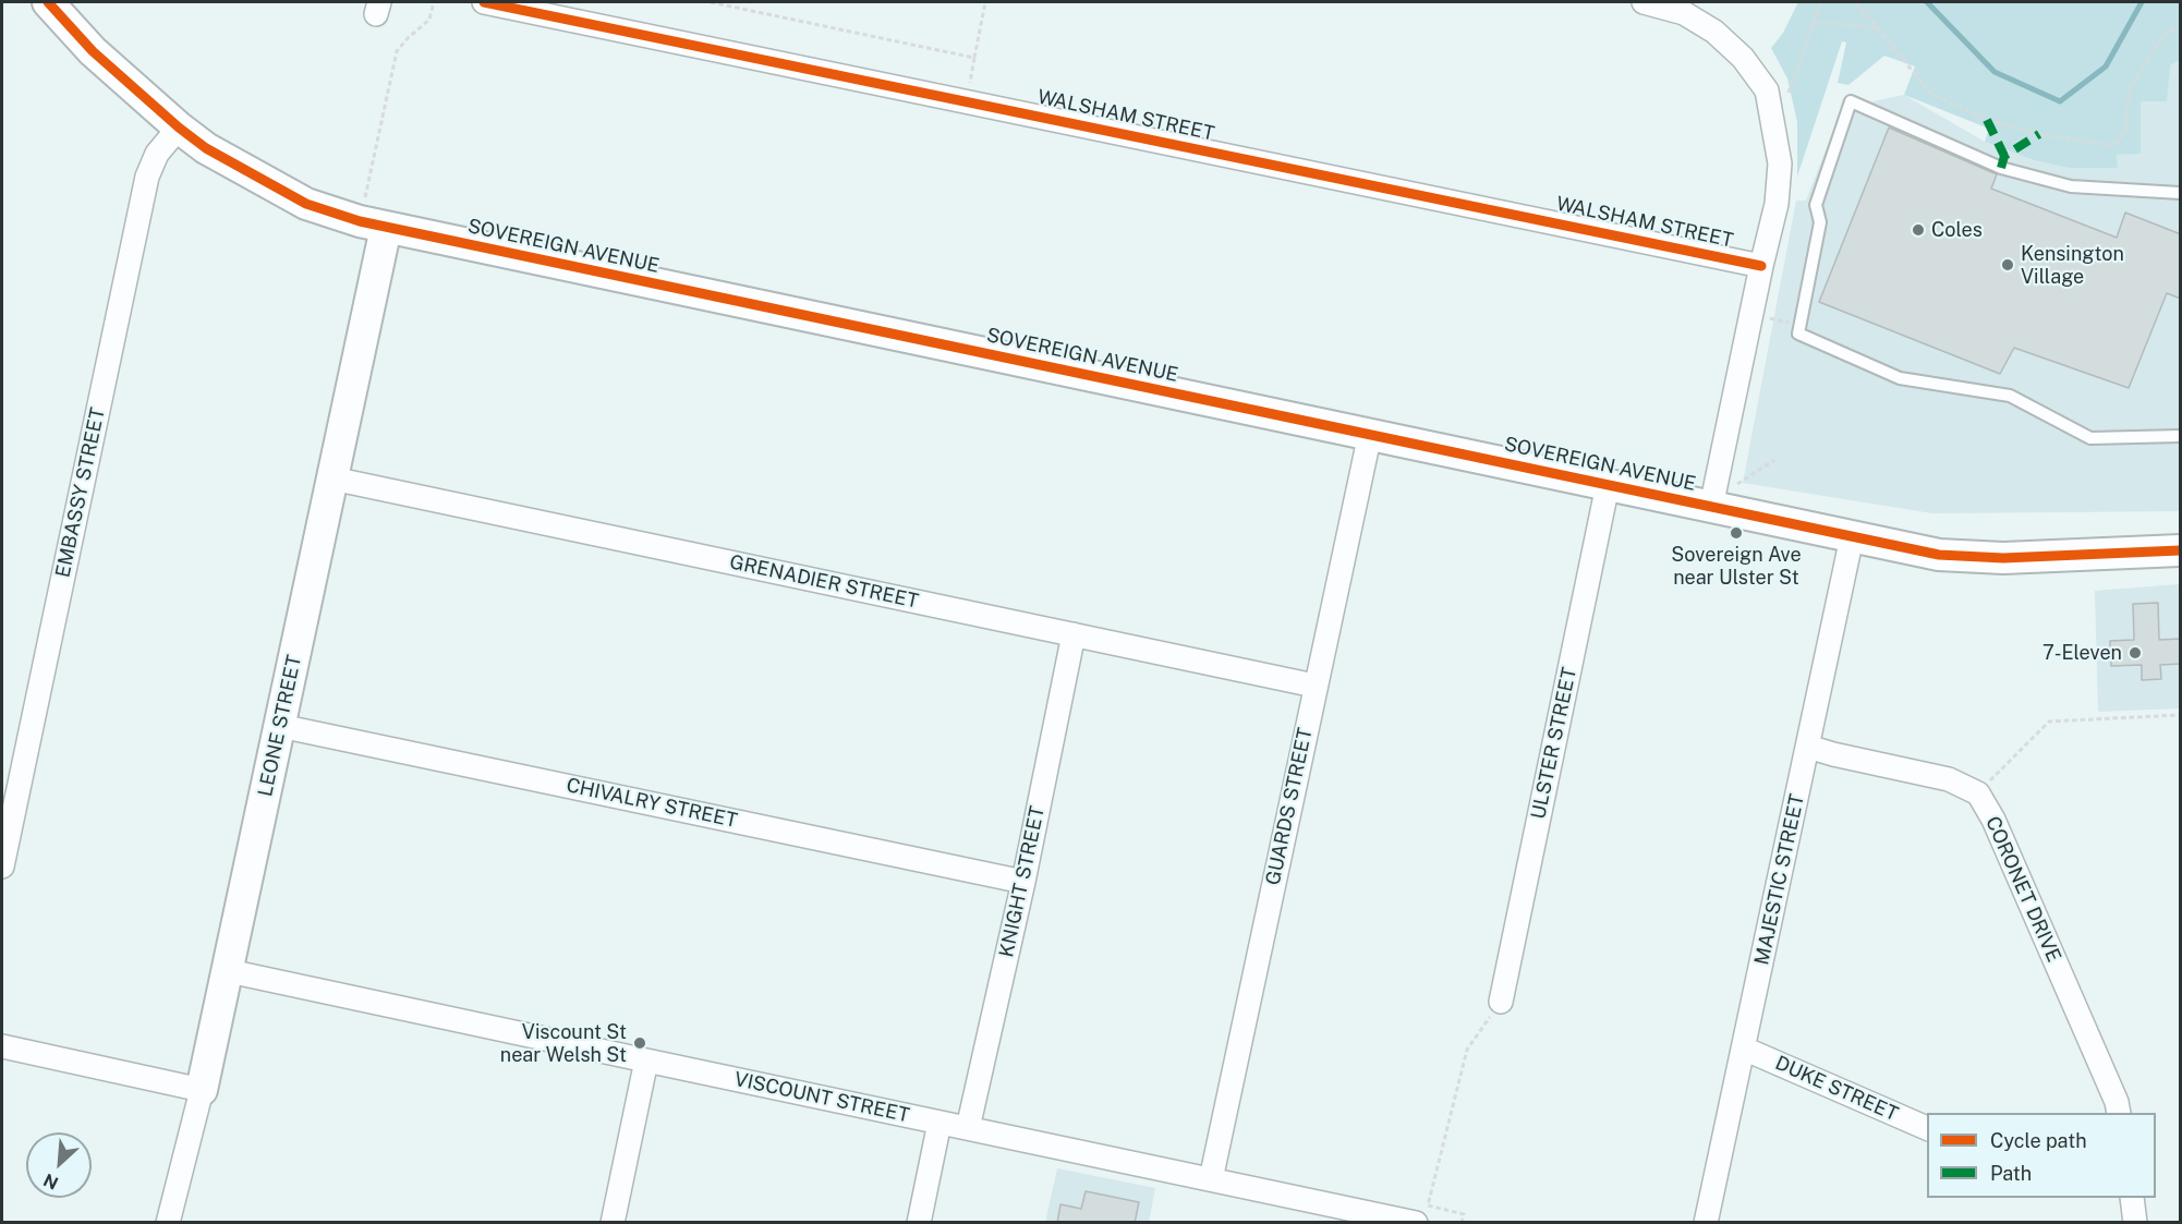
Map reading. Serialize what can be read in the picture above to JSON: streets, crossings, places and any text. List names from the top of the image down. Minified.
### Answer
{"streets":{"street":["WALSHAM STREET","SOVEREIGN AVENUE","EMBASSY STREET","GRENADIER STREET","LEONE STREET","ULSTER STREET","CHIVALRY STREET","GUARDS STREET","MAJESTIC STREET","KNIGHT STREET","CORONET DRIVE","DUKE STREET","VISCOUNT STREET"]},"crossings":[["SOVEREIGN AVENUE","EMBASSY STREET"],["SOVEREIGN AVENUE","LEONE STREET"],["SOVEREIGN AVENUE","ULSTER STREET"],["SOVEREIGN AVENUE","GUARDS STREET"],["SOVEREIGN AVENUE","MAJESTIC STREET"],["GRENADIER STREET","LEONE STREET"],["GRENADIER STREET","GUARDS STREET"],["GRENADIER STREET","KNIGHT STREET"],["LEONE STREET","CHIVALRY STREET"],["LEONE STREET","VISCOUNT STREET"],["CHIVALRY STREET","KNIGHT STREET"],["GUARDS STREET","VISCOUNT STREET"],["MAJESTIC STREET","CORONET DRIVE"],["MAJESTIC STREET","DUKE STREET"],["KNIGHT STREET","VISCOUNT STREET"]],"places":["Coles","Kensington Village","Sovereign Ave near Ulster St","7-Eleven","Viscount St near Welsh St"],"legend":["Cycle path","Path"],"north":"bottom left"}
